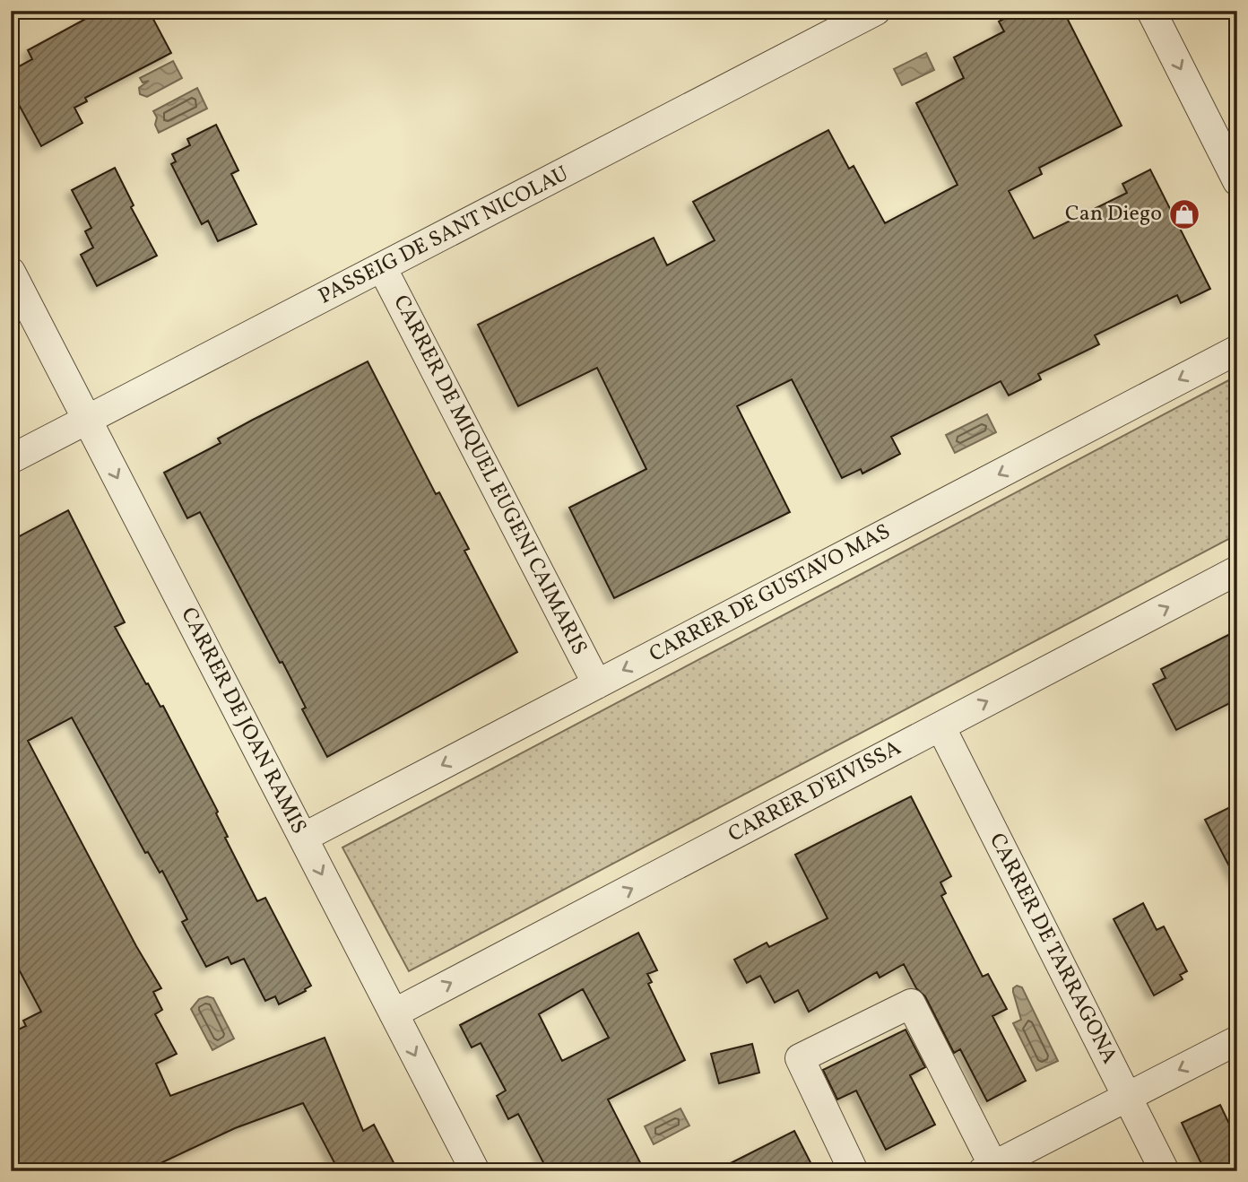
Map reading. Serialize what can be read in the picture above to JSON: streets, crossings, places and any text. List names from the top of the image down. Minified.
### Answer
{"streets":{"street":["PASSEIG DE SANT NICOLAU","CARRER DE MIQUEL EUGENI CAIMARIS","CARRER DE GUSTAVO MAS","CARRER DE JOAN RAMIS","CARRER D'EIVISSA","CARRER DE TARRAGONA"]},"crossings":[["PASSEIG DE SANT NICOLAU","CARRER DE MIQUEL EUGENI CAIMARIS"],["PASSEIG DE SANT NICOLAU","CARRER DE JOAN RAMIS"],["CARRER DE MIQUEL EUGENI CAIMARIS","CARRER DE GUSTAVO MAS"],["CARRER DE GUSTAVO MAS","CARRER DE JOAN RAMIS"],["CARRER DE JOAN RAMIS","CARRER D'EIVISSA"],["CARRER D'EIVISSA","CARRER DE TARRAGONA"]],"one_way":["CARRER DE GUSTAVO MAS","CARRER DE JOAN RAMIS","CARRER D'EIVISSA"],"places":{"shop":["Can Diego"]}}
